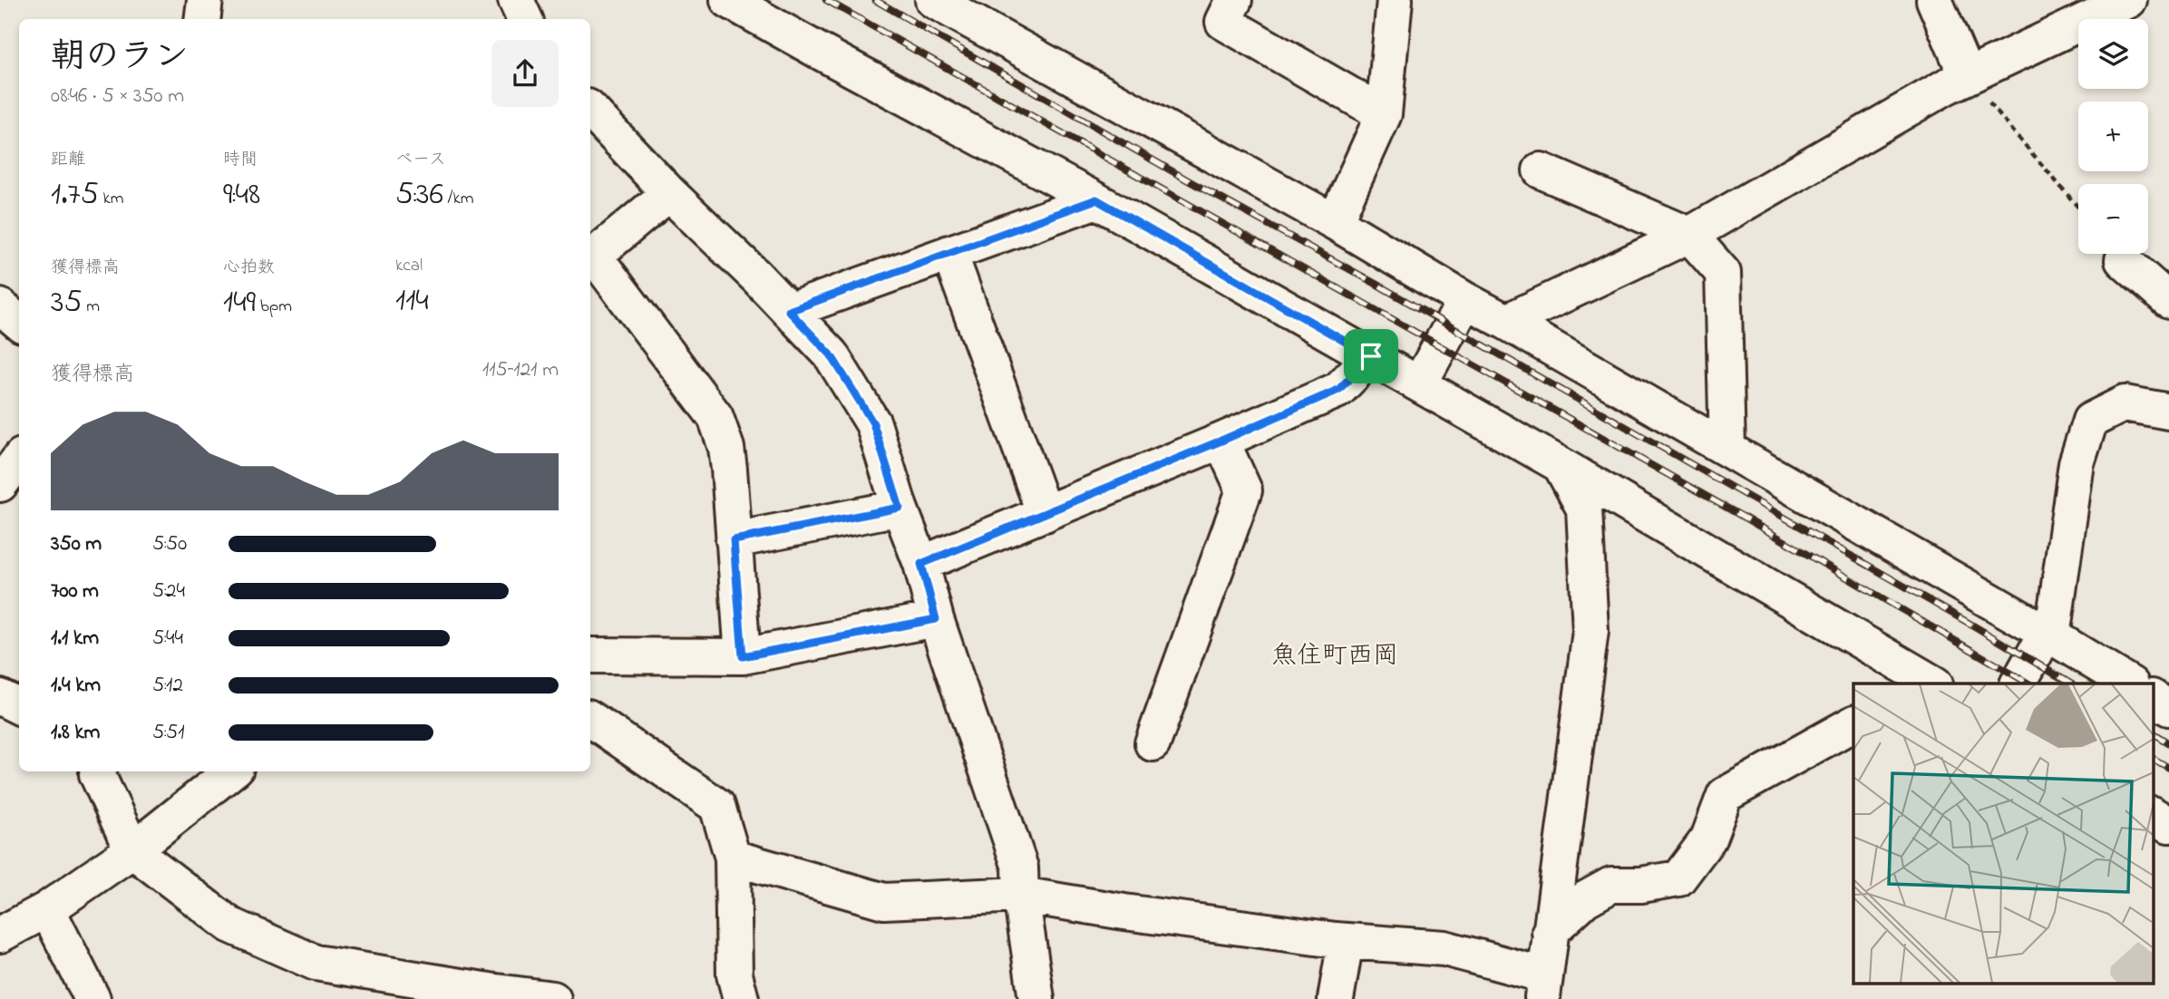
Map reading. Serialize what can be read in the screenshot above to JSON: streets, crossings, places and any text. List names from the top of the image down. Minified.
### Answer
{"districts":["魚住町西岡"],"page":{"map_buttons":["+","−"],"heading":["朝のラン","08:46 · 5 × 350 m"],"stats":[["距離","1.75 km"],["時間","9:48"],["ペース","5:36 /km"],["獲得標高","35 m"],["心拍数","149 bpm"],["kcal","114"]],"chart":["獲得標高","115–121 m"],"list":[{"name":"350 m","note":"5:50"},{"name":"700 m","note":"5:24"},{"name":"1.1 km","note":"5:44"},{"name":"1.4 km","note":"5:12"},{"name":"1.8 km","note":"5:51"}]}}
